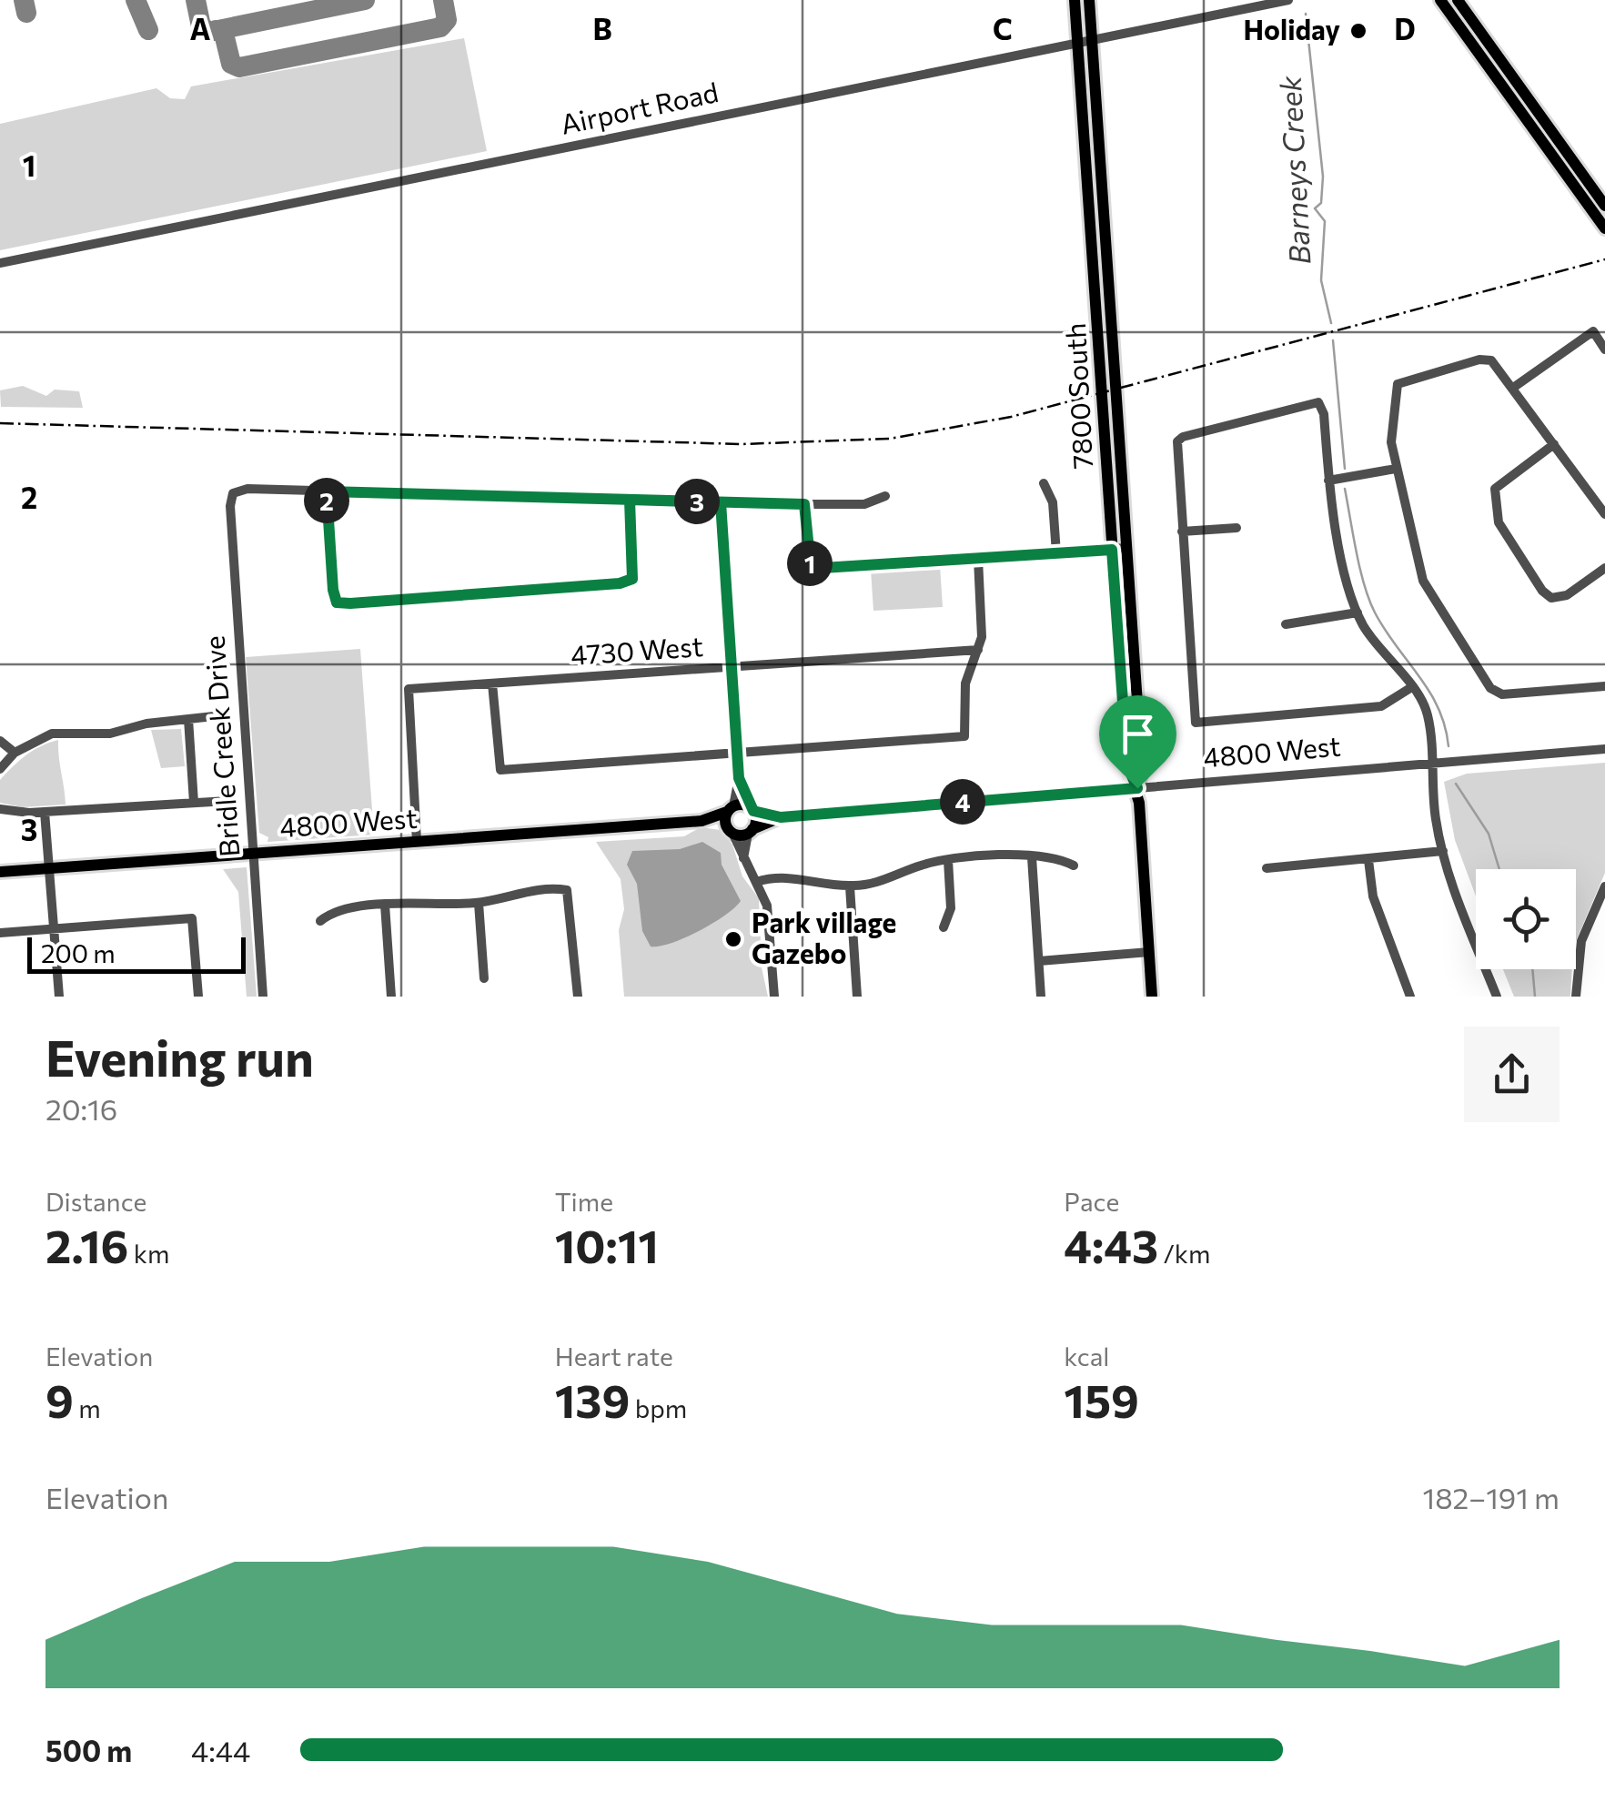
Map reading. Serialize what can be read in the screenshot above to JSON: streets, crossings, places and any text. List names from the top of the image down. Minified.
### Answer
{"streets":{"main road":["7800 South","4800 West"],"street":["Airport Road","4730 West","Bridle Creek Drive"]},"crossings":[["Airport Road","7800 South"],["7800 South","4800 West"],["4730 West","4800 West"],["Bridle Creek Drive","4800 West"]],"water":["Barneys Creek"],"places":["Holiday","Park village Gazebo"],"scale_bar":"200 m","page":{"pins":["2","3","1","4"],"scale":"200 m","heading":["Evening run","20:16"],"stats":[["Distance","2.16 km"],["Time","10:11"],["Pace","4:43 /km"],["Elevation","9 m"],["Heart rate","139 bpm"],["kcal","159"]],"chart":["Elevation","182–191 m"],"list":[{"name":"500 m","note":"4:44"}]},"grid":{"columns":["A","B","C","D"],"rows":["1","2","3"]}}
